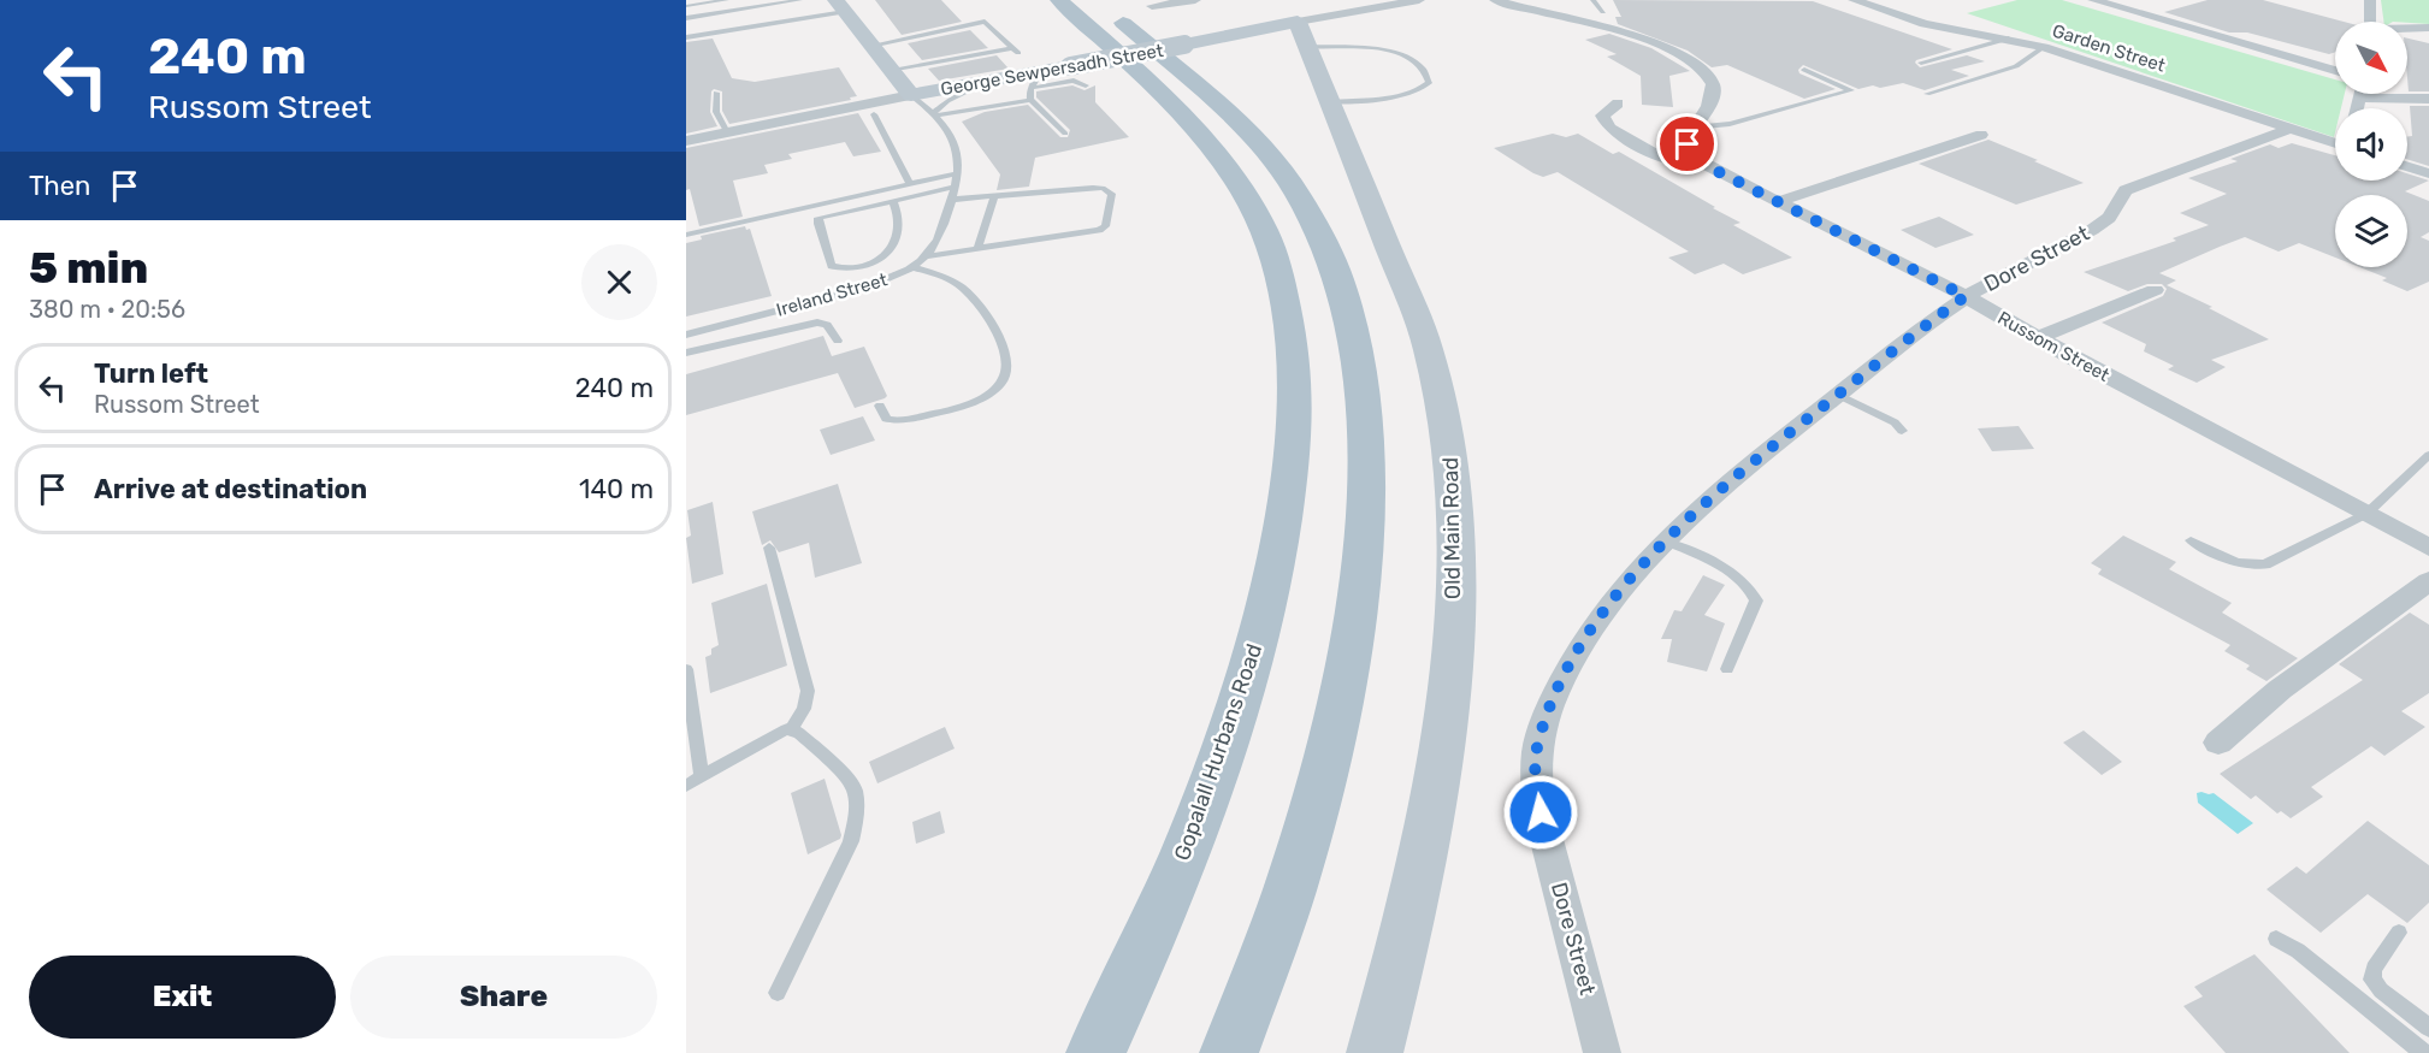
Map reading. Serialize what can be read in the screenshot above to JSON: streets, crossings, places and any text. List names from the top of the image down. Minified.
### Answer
{"streets":{"main road":["Gopalall Hurbans Road"],"street":["Garden Street","George Sewpersadh Street","Dore Street","Ireland Street","Russom Street","Old Main Road"]},"crossings":[["Garden Street","Dore Street"],["George Sewpersadh Street","Ireland Street"],["George Sewpersadh Street","Old Main Road"],["Dore Street","Russom Street"]],"north":"bottom right","page":{"turn":["240 m","Russom Street"],"then":"Then","heading":["5 min","380 m · 20:56"],"list":[{"name":"Turn left","note":"Russom Street","value":"240 m"},{"name":"Arrive at destination","value":"140 m"}],"buttons":["Exit","Share"]}}
